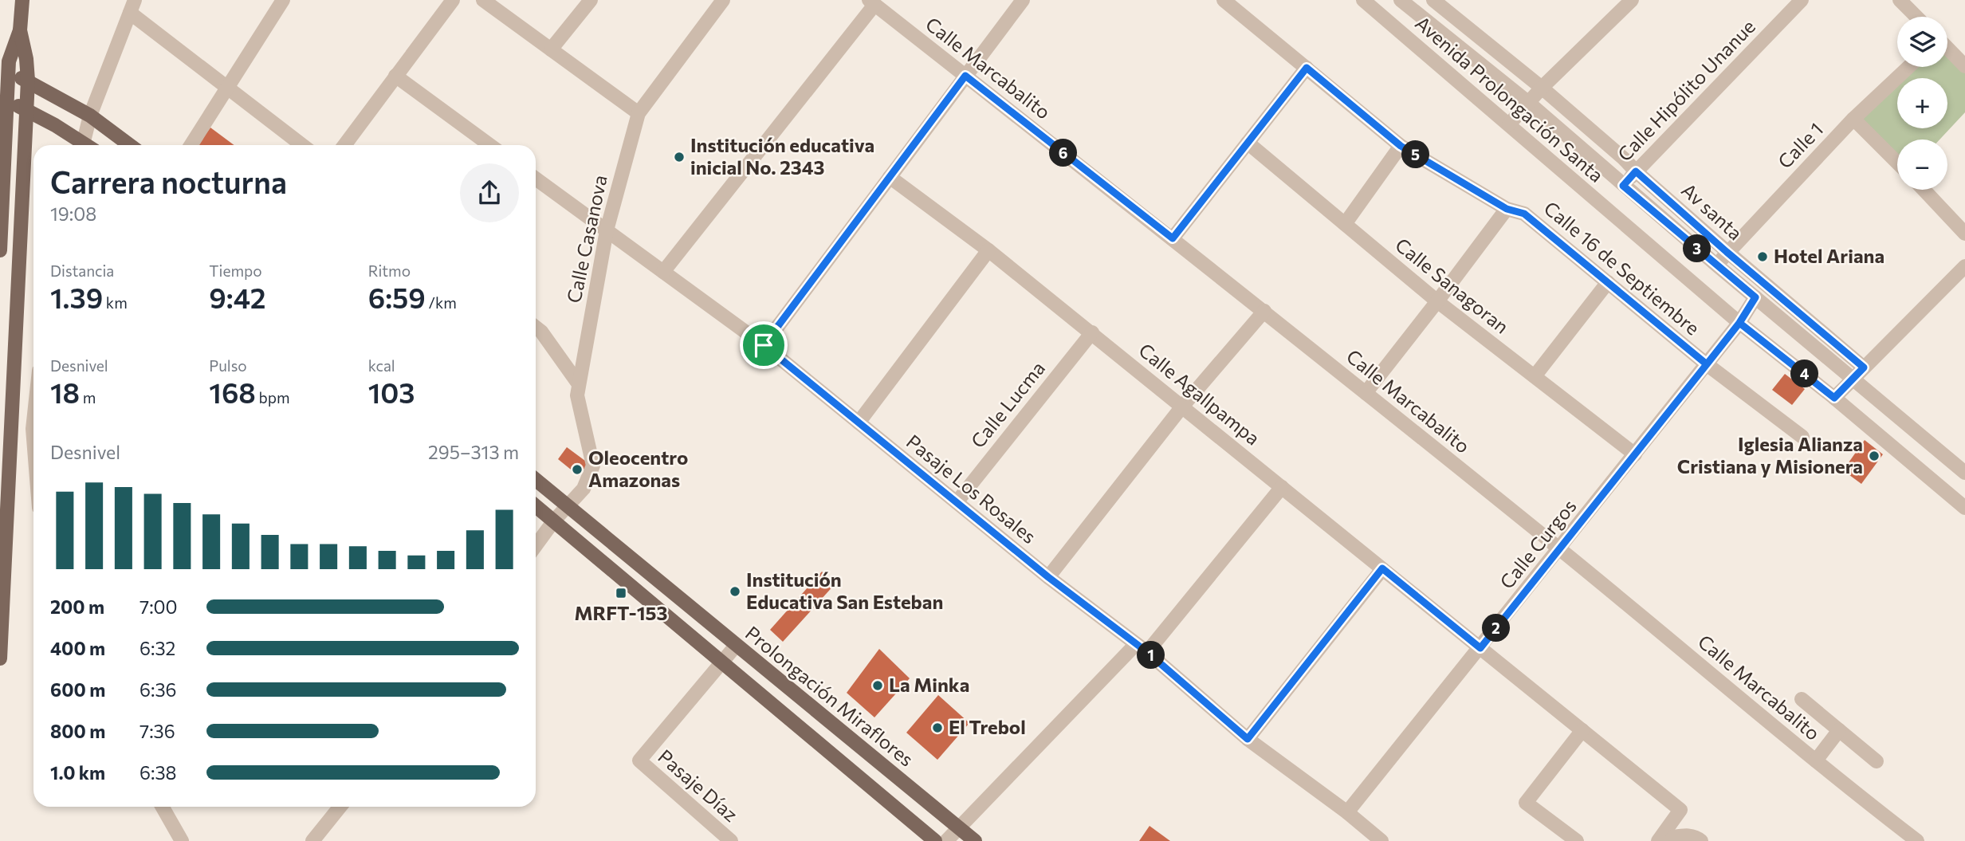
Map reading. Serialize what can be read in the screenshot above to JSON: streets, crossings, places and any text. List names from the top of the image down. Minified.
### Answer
{"streets":{"main road":["Prolongación Miraflores"],"street":["Calle Marcabalito","Calle Hipólito Unanue","Avenida Prolongación Santa","Calle 1","Av santa","Calle Casanova","Calle 16 de Septiembre","Calle Sanagoran","Calle Agallpampa","Calle Lucma","Pasaje Los Rosales","Calle Curgos","Pasaje Díaz"]},"crossings":[["Calle Marcabalito","Calle Curgos"],["Calle Hipólito Unanue","Avenida Prolongación Santa"],["Calle Hipólito Unanue","Av santa"],["Avenida Prolongación Santa","Calle 1"],["Avenida Prolongación Santa","Av santa"],["Avenida Prolongación Santa","Calle Curgos"],["Calle 1","Av santa"],["Calle Casanova","Pasaje Los Rosales"],["Calle Casanova","Prolongación Miraflores"],["Calle 16 de Septiembre","Calle Curgos"],["Calle Sanagoran","Calle Curgos"],["Calle Agallpampa","Calle Lucma"],["Calle Agallpampa","Calle Curgos"],["Calle Lucma","Pasaje Los Rosales"],["Pasaje Los Rosales","Calle Curgos"]],"places":{"other":["Institución educativa inicial No. 2343","Hotel Ariana","Iglesia Alianza Cristiana y Misionera","Oleocentro Amazonas","Institución Educativa San Esteban","La Minka","El Trebol"],"transit":["MRFT-153"]},"page":{"map_buttons":["+","−"],"pins":["6","5","3","4","2","1"],"heading":["Carrera nocturna","19:08"],"stats":[["Distancia","1.39 km"],["Tiempo","9:42"],["Ritmo","6:59 /km"],["Desnivel","18 m"],["Pulso","168 bpm"],["kcal","103"]],"chart":["Desnivel","295–313 m"],"list":[{"name":"200 m","note":"7:00"},{"name":"400 m","note":"6:32"},{"name":"600 m","note":"6:36"},{"name":"800 m","note":"7:36"},{"name":"1.0 km","note":"6:38"}]}}
